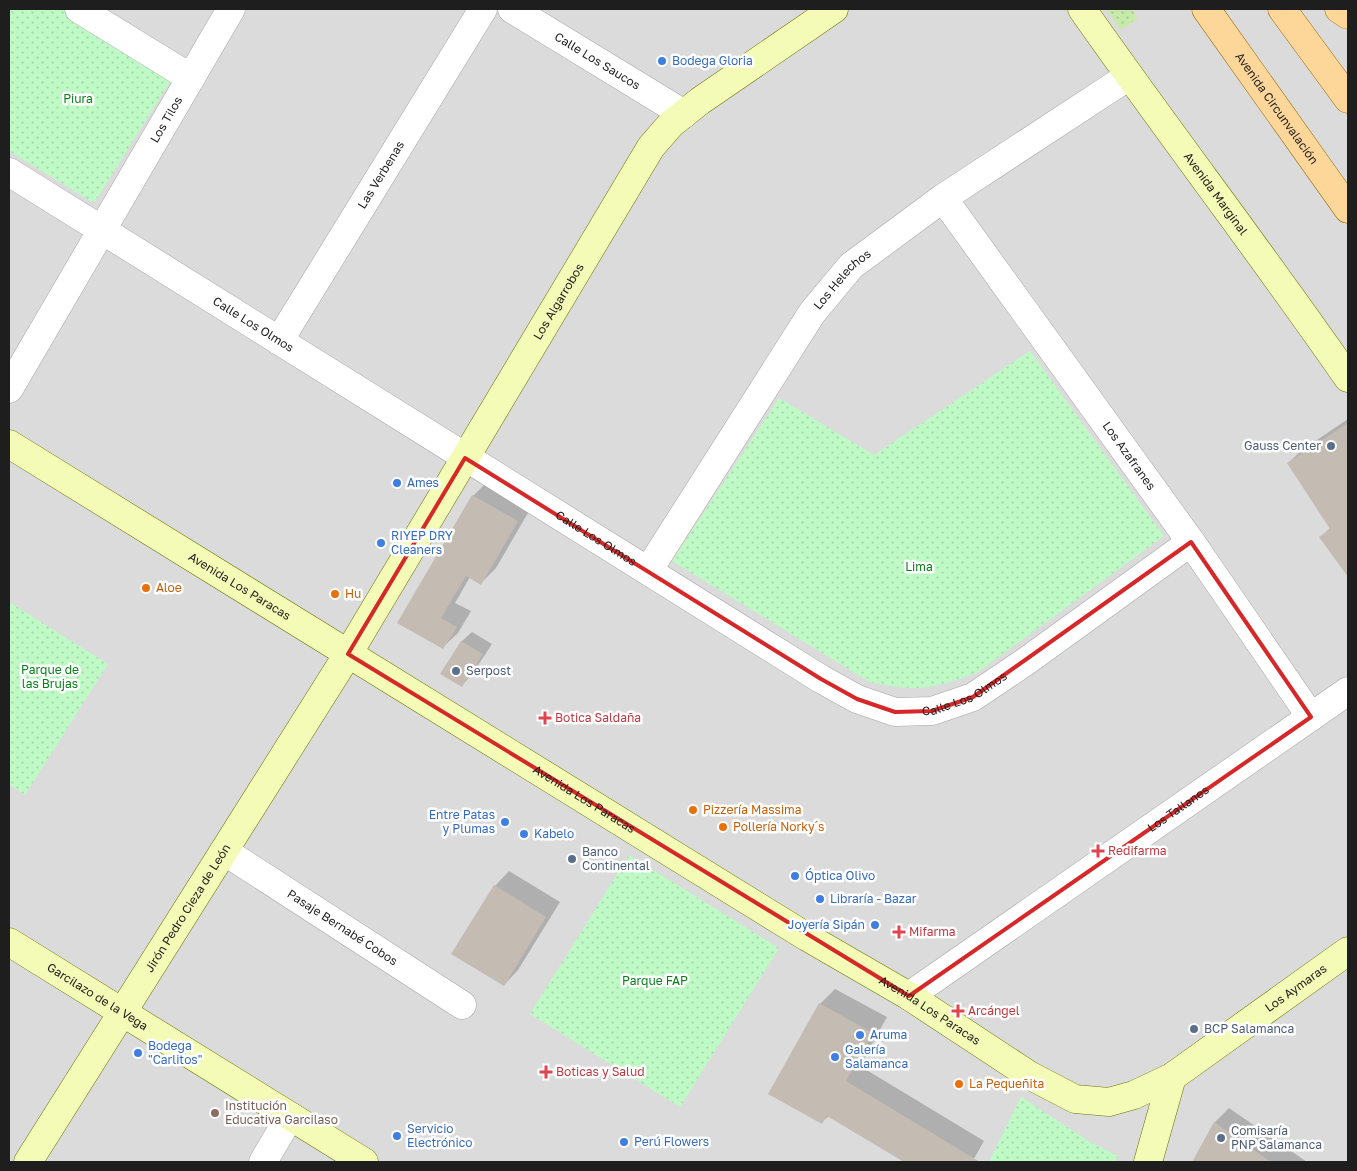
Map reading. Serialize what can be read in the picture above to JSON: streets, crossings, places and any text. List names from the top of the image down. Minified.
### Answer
{"streets":{"main road":["Avenida Circunvalación"],"street":["Calle Los Saucos","Los Tilos","Las Verbenas","Avenida Marginal","Los Helechos","Los Algarrobos","Calle Los Olmos","Los Azafranes","Avenida Los Paracas","Los Tallanes","Jirón Pedro Cieza de León","Pasaje Bernabé Cobos","Los Aymaras","Garcilazo de la Vega"]},"crossings":[["Calle Los Saucos","Los Algarrobos"],["Los Tilos","Calle Los Olmos"],["Las Verbenas","Calle Los Olmos"],["Avenida Marginal","Los Helechos"],["Los Helechos","Calle Los Olmos"],["Los Helechos","Los Azafranes"],["Los Algarrobos","Calle Los Olmos"],["Los Algarrobos","Avenida Los Paracas"],["Los Algarrobos","Jirón Pedro Cieza de León"],["Calle Los Olmos","Los Azafranes"],["Los Azafranes","Los Tallanes"],["Avenida Los Paracas","Los Tallanes"],["Avenida Los Paracas","Jirón Pedro Cieza de León"],["Avenida Los Paracas","Los Aymaras"],["Jirón Pedro Cieza de León","Pasaje Bernabé Cobos"],["Jirón Pedro Cieza de León","Garcilazo de la Vega"]],"parks":["Piura","Lima","Parque de las Brujas","Parque FAP"],"places":{"other":["Bodega Gloria","Gauss Center","Ames","RIYEP DRY Cleaners","Aloe","Hu","Serpost","Pizzería Massima","Entre Patas y Plumas","Pollería Norky´s","Kabelo","Banco Continental","Óptica Olivo","Libraría - Bazar","Joyería Sipán","BCP Salamanca","Aruma","Bodega \"Carlitos\"","Galería Salamanca","La Pequeñita","Institución Educativa Garcilaso","Servicio Electrónico","Comisaría PNP Salamanca","Perú Flowers"],"health":["Botica Saldaña","Redifarma","Mifarma","Arcángel","Boticas y Salud"]}}
